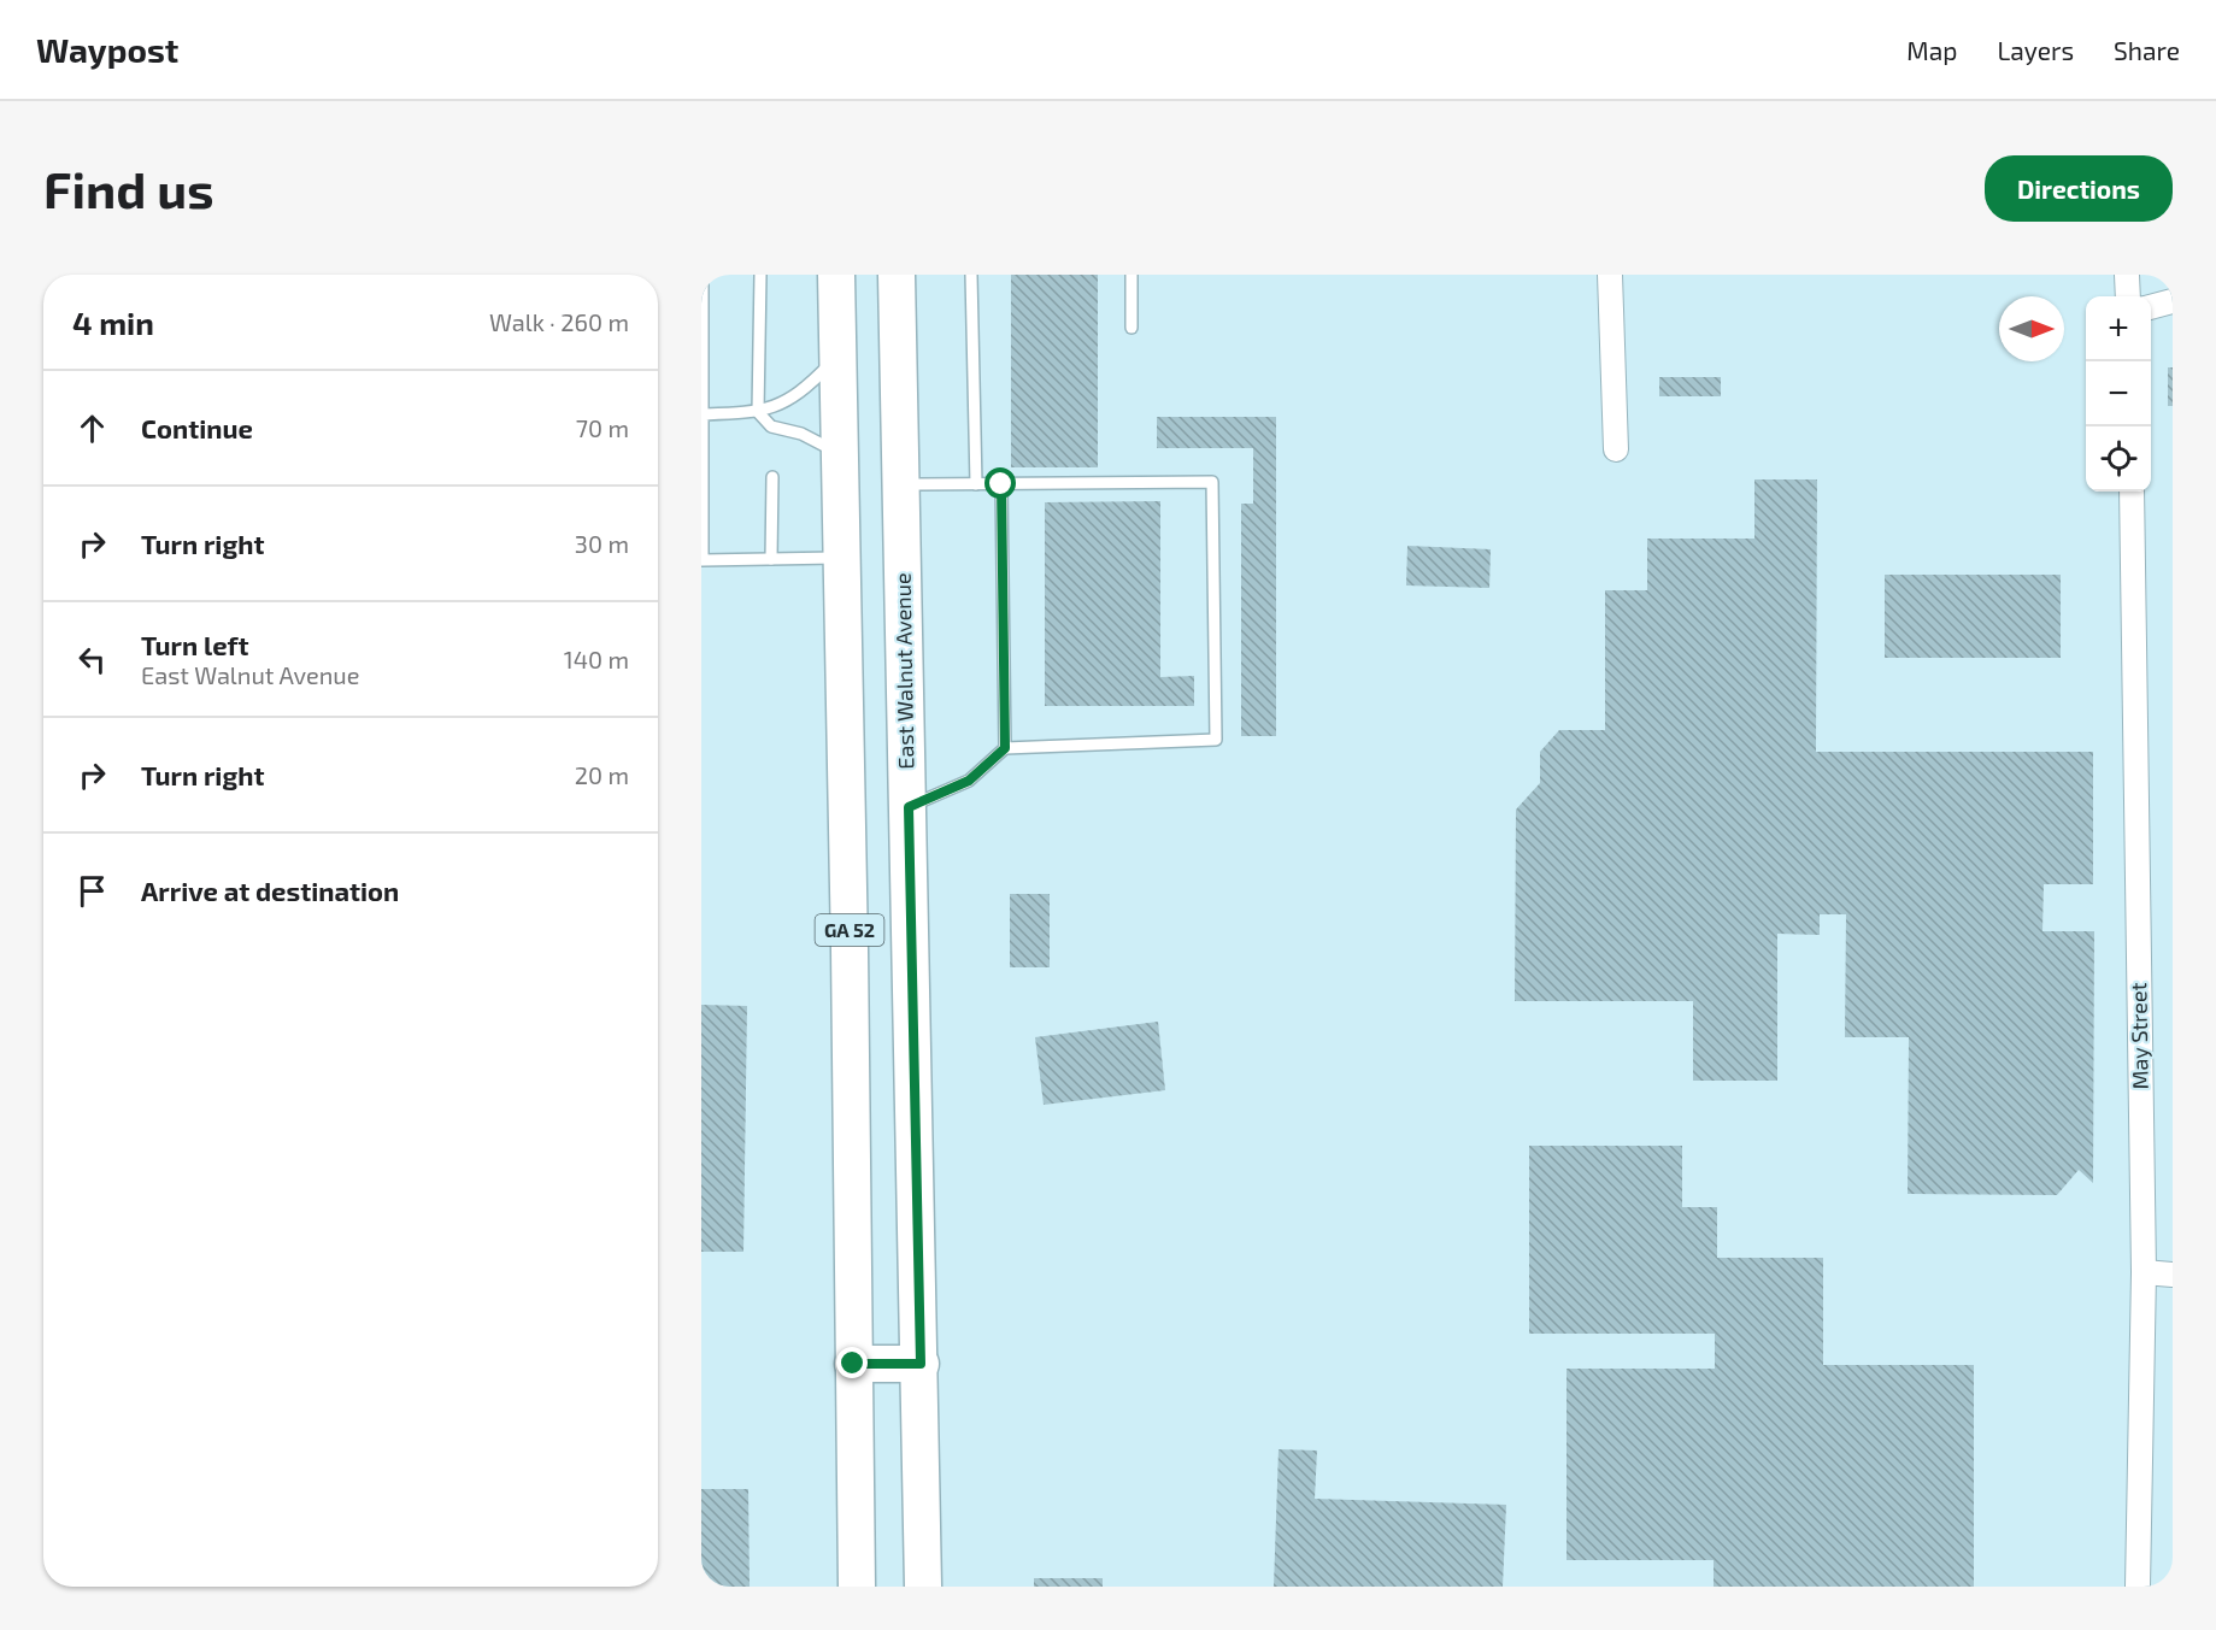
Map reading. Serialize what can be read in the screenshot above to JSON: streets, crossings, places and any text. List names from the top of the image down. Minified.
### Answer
{"streets":{"main road":["East Walnut Avenue","GA 52"],"street":["May Street"]},"north":"right","page":{"header":"Waypost","nav":["Map","Layers","Share"],"buttons":"Directions","title":"Find us","heading":["4 min","Walk · 260 m"],"map_buttons":["+","−"],"list":[["Continue","70 m"],["Turn right","30 m"],["Turn left","East Walnut Avenue","140 m"],["Turn right","20 m"],"Arrive at destination"]}}
